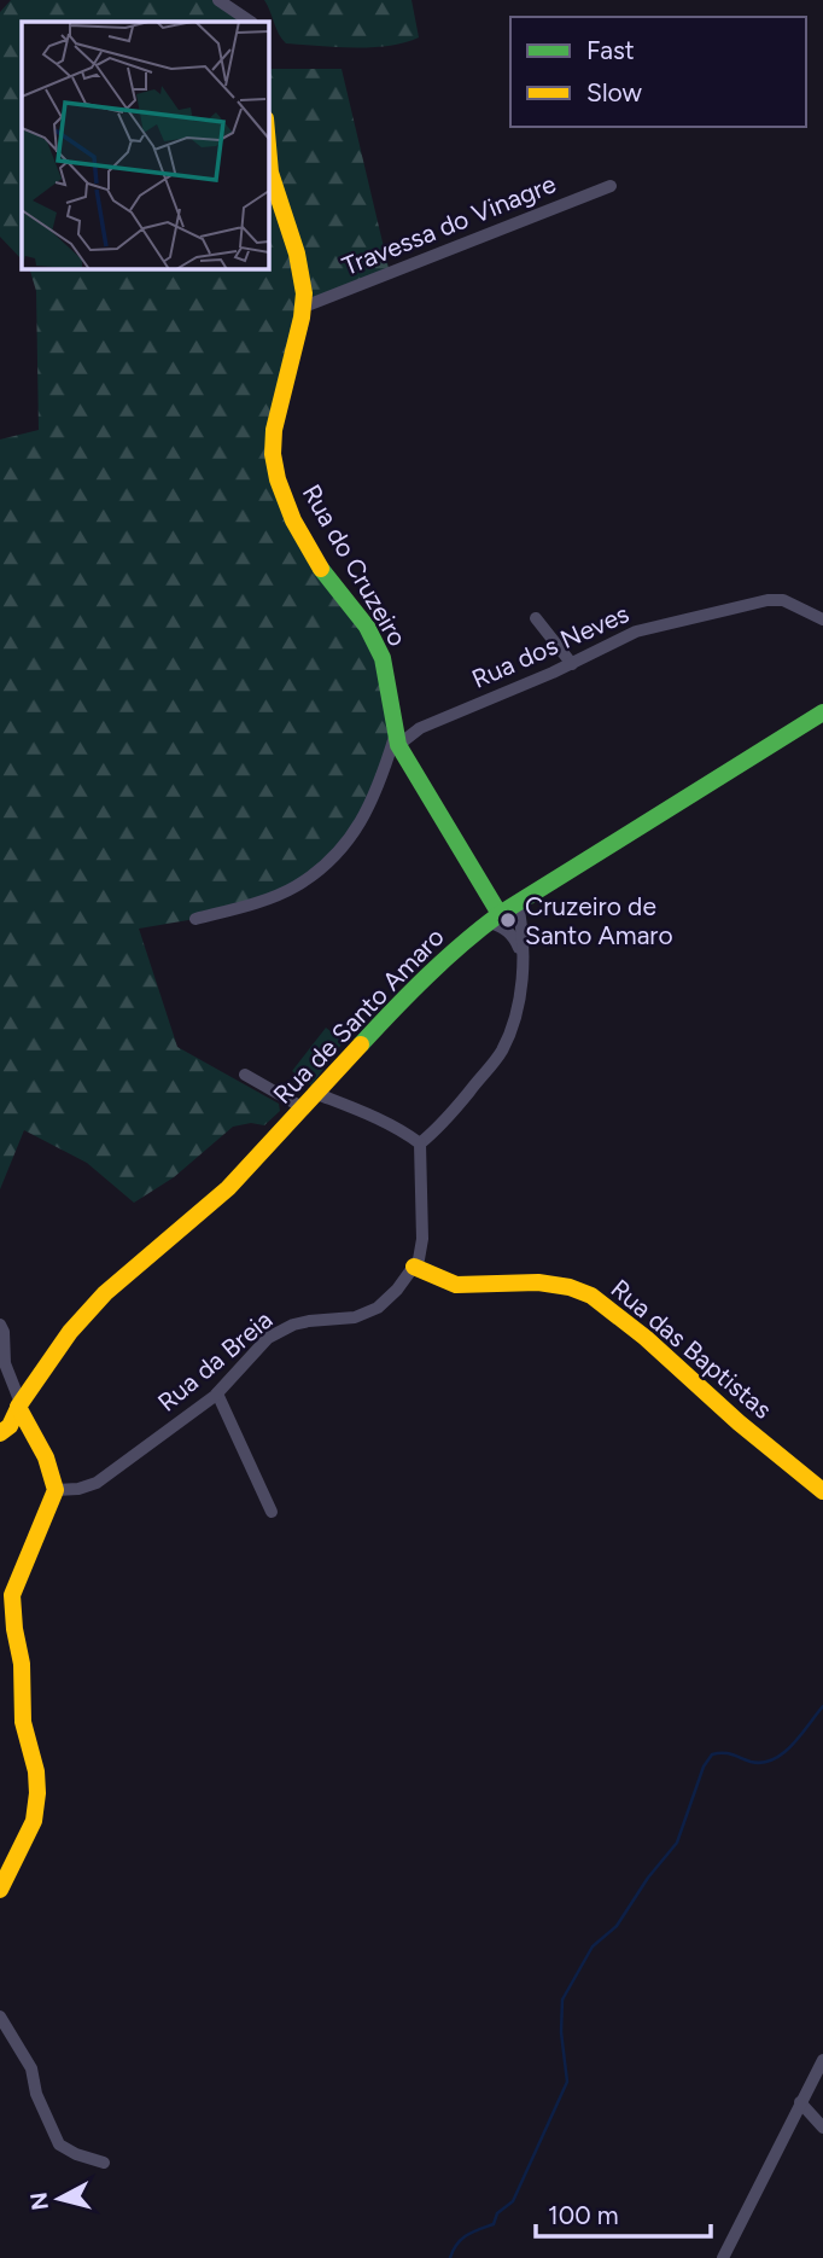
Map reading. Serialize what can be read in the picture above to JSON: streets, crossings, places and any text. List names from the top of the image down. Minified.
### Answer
{"streets":{"street":["Travessa do Vinagre","Rua do Cruzeiro","Rua dos Neves","Rua de Santo Amaro","Rua das Baptistas","Rua da Breia"]},"crossings":[["Travessa do Vinagre","Rua do Cruzeiro"],["Rua do Cruzeiro","Rua dos Neves"],["Rua do Cruzeiro","Rua de Santo Amaro"],["Rua das Baptistas","Rua da Breia"]],"places":["Cruzeiro de Santo Amaro"],"legend":["Fast","Slow"],"scale_bar":"100 m","north":"left"}
